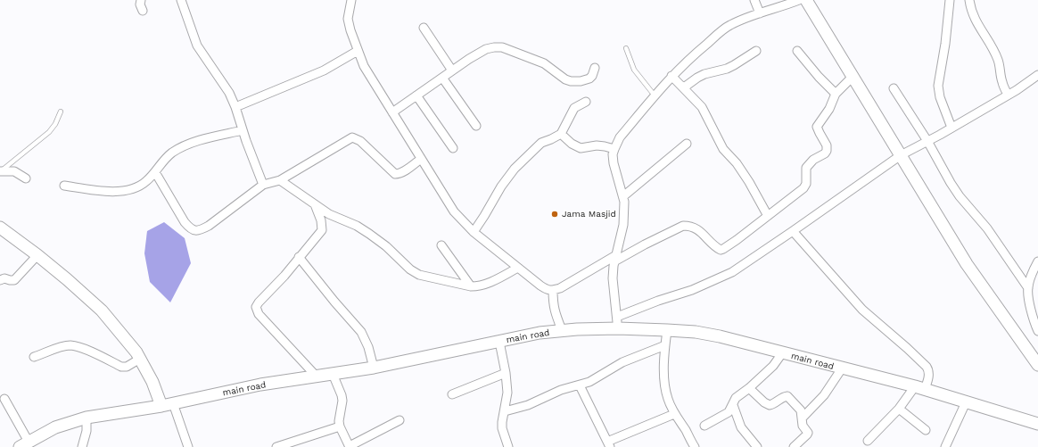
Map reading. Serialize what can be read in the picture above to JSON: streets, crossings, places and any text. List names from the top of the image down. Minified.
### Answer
{"streets":{"main road":["main road"]},"places":["Jama Masjid"]}
